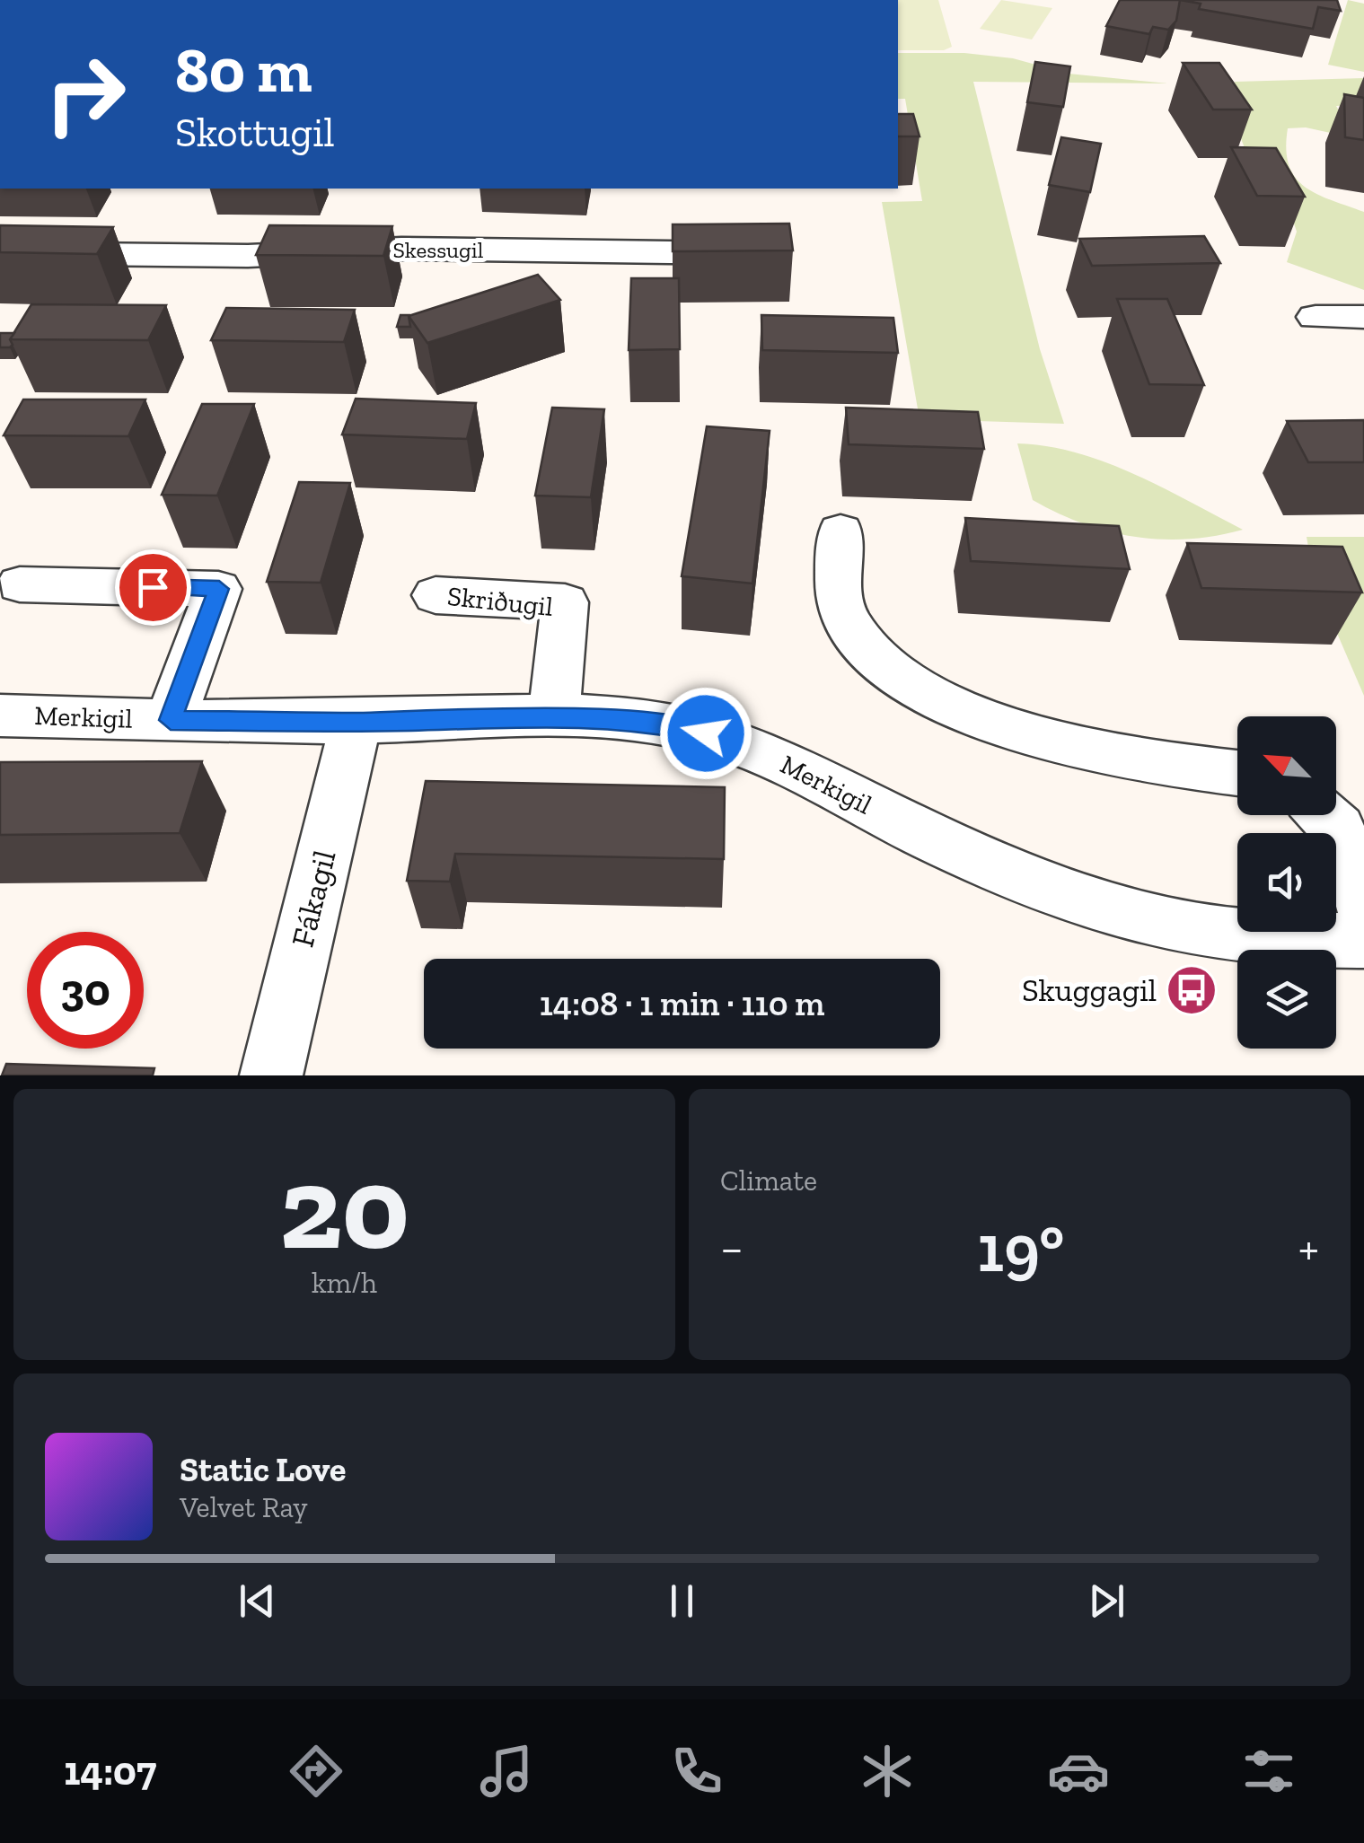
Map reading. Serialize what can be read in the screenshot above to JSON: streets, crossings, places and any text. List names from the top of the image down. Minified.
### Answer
{"streets":{"street":["Skessugil","Skriðugil","Merkigil","Fákagil"]},"crossings":[["Skriðugil","Merkigil"],["Merkigil","Fákagil"]],"places":{"bus stop":["Skuggagil"]},"north":"top left","page":{"turn":["80 m","Skottugil"],"limit":"30","trip":"14:08 · 1 min · 110 m","tile":[["20","km/h"],"Climate"],"heat":["−","19°","+"],"song":["Static Love","Velvet Ray"],"tabs":"14:07"}}
